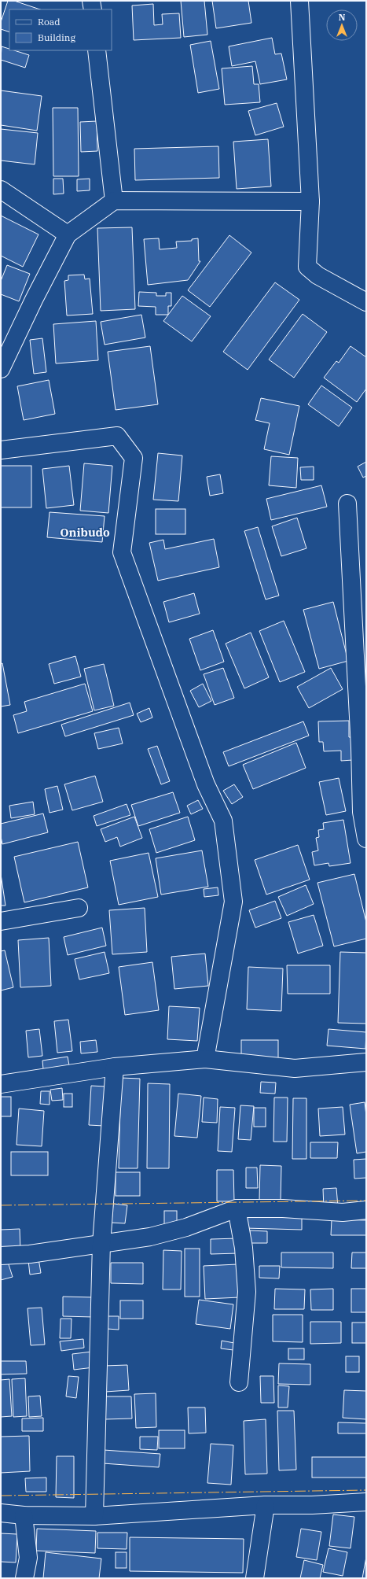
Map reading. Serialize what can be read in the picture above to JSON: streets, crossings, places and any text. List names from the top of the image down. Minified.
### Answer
{"districts":["Onibudo"],"legend":["Road","Building"],"north":"top"}
